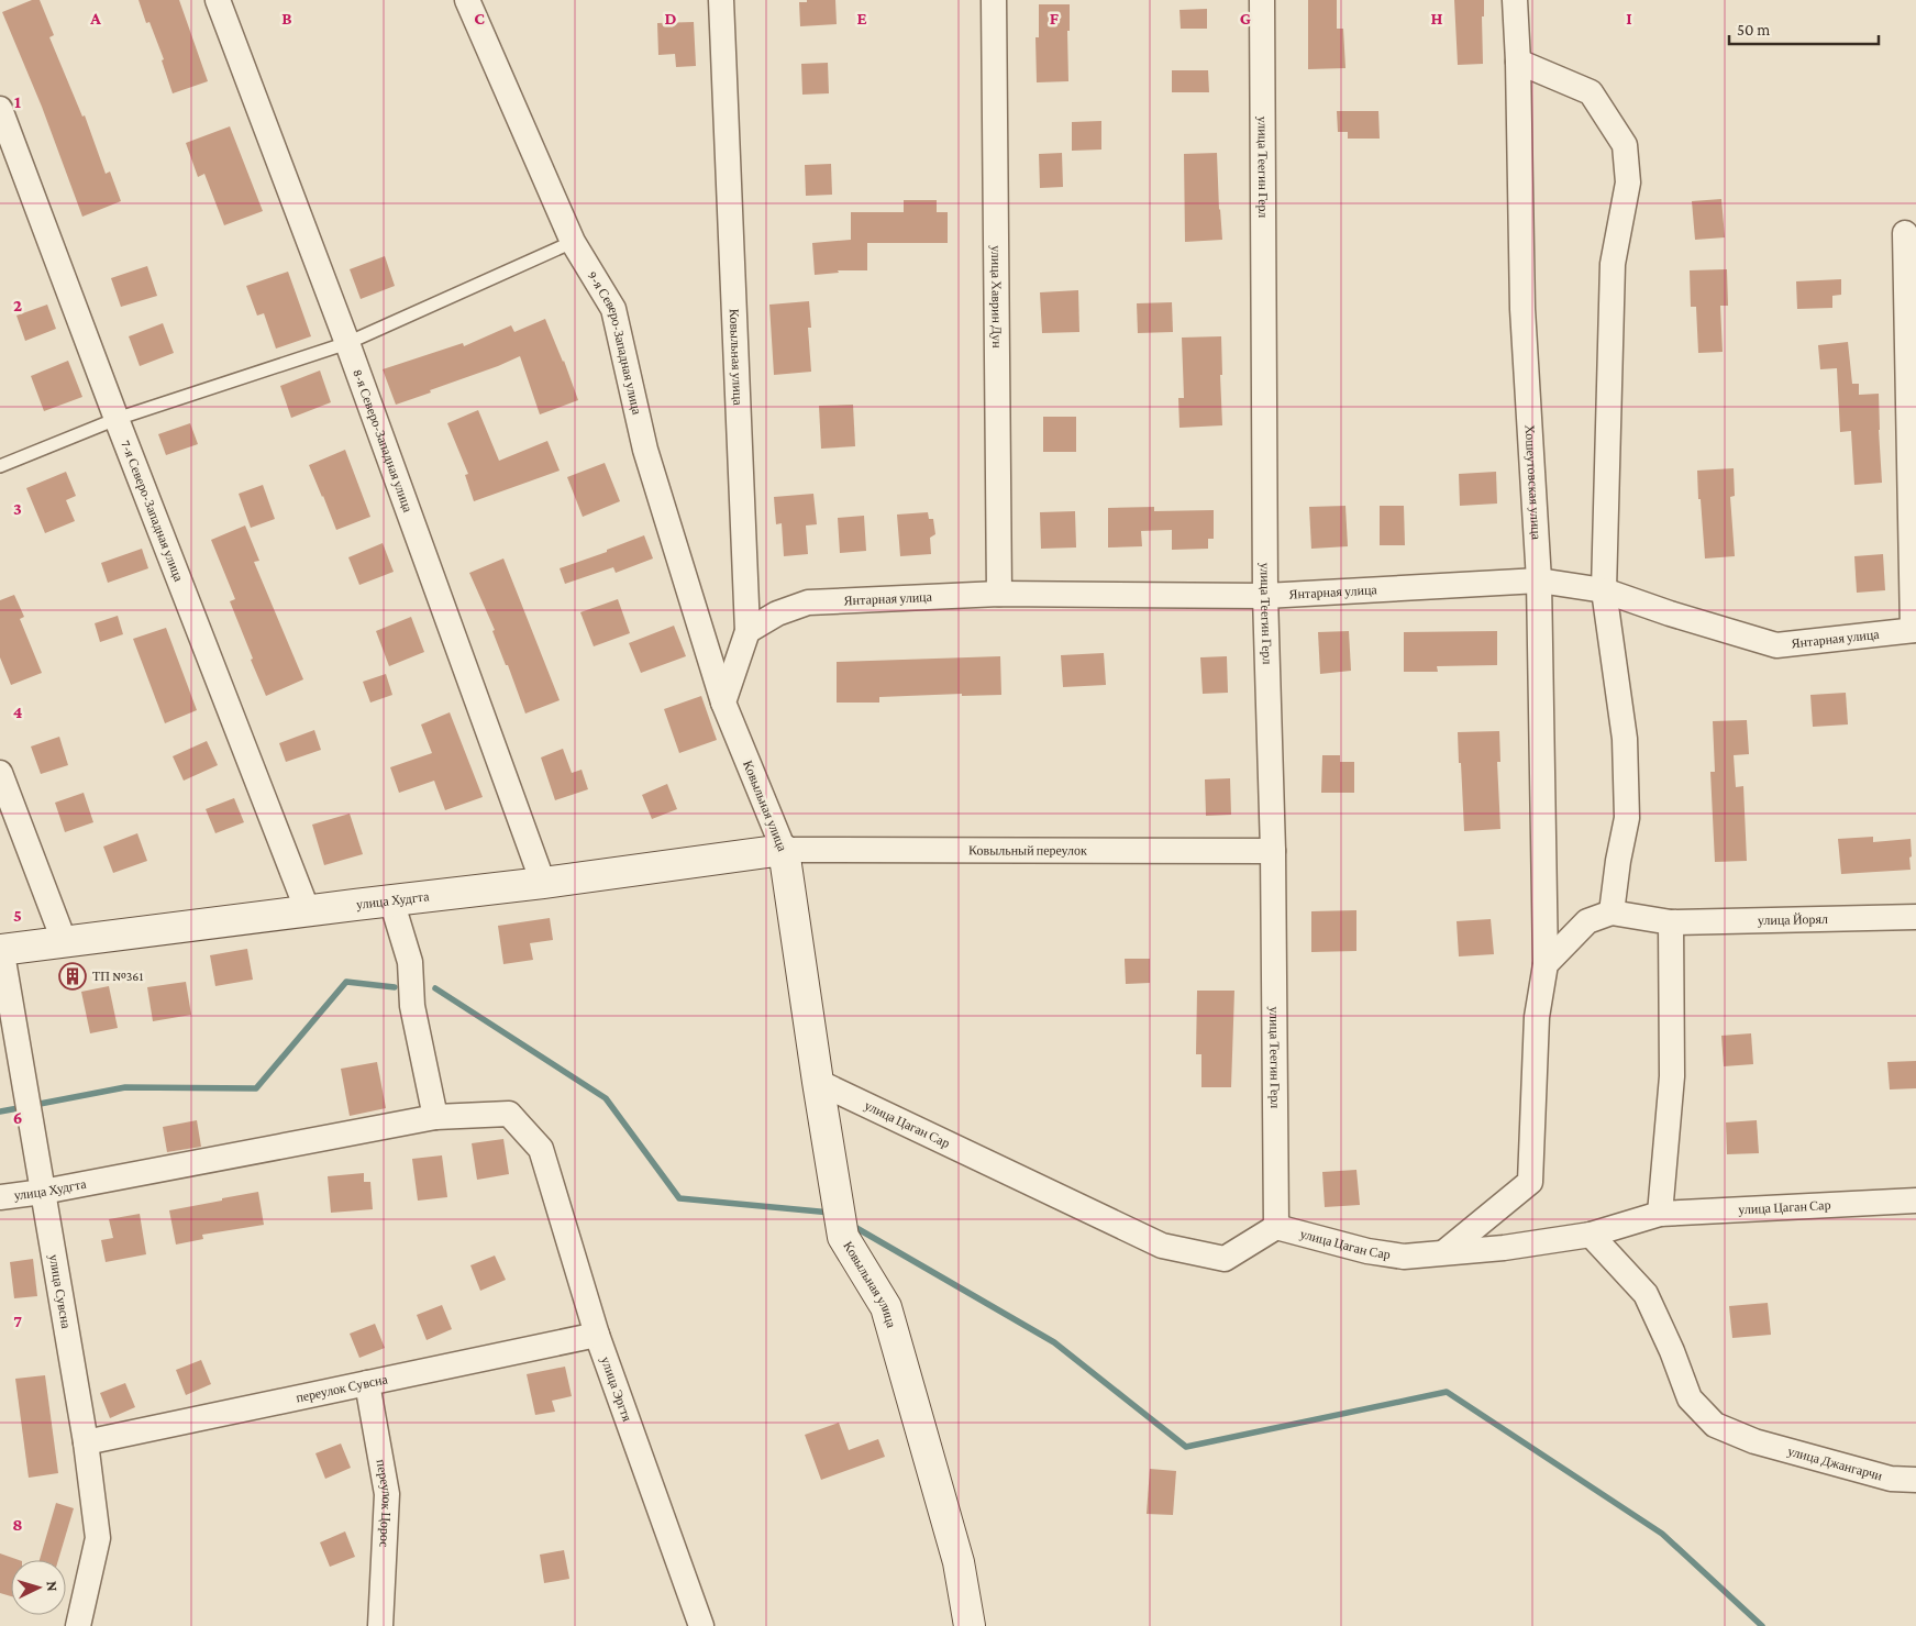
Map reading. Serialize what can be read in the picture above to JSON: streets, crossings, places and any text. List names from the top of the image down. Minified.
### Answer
{"streets":{"street":["улица Теегин Герл","улица Хаврин Дун","9-я Северо-Западная улица","Ковыльная улица","8-я Северо-Западная улица","Хошеутовская улица","7-я Северо-Западная улица","Янтарная улица","Ковыльный переулок","улица Худгта","улица Йорял","улица Цаган Сар","улица Сувсна","переулок Сувсна","улица Эргтя","улица Джангарчи","переулок Цорос"]},"crossings":[["улица Теегин Герл","Янтарная улица"],["улица Теегин Герл","Ковыльный переулок"],["улица Теегин Герл","улица Цаган Сар"],["улица Хаврин Дун","Янтарная улица"],["9-я Северо-Западная улица","Ковыльная улица"],["Ковыльная улица","Янтарная улица"],["Ковыльная улица","Ковыльный переулок"],["Ковыльная улица","улица Худгта"],["Ковыльная улица","улица Цаган Сар"],["8-я Северо-Западная улица","улица Худгта"],["Хошеутовская улица","Янтарная улица"],["Хошеутовская улица","улица Цаган Сар"],["7-я Северо-Западная улица","улица Худгта"],["Ковыльный переулок","улица Худгта"],["улица Худгта","улица Сувсна"],["улица Худгта","улица Эргтя"],["улица Цаган Сар","улица Джангарчи"],["улица Сувсна","переулок Сувсна"],["переулок Сувсна","улица Эргтя"],["переулок Сувсна","переулок Цорос"]],"places":{"building":["ТП №361"]},"scale_bar":"50 m","north":"right","grid":{"columns":["A","B","C","D","E","F","G","H","I"],"rows":["1","2","3","4","5","6","7","8"]}}
